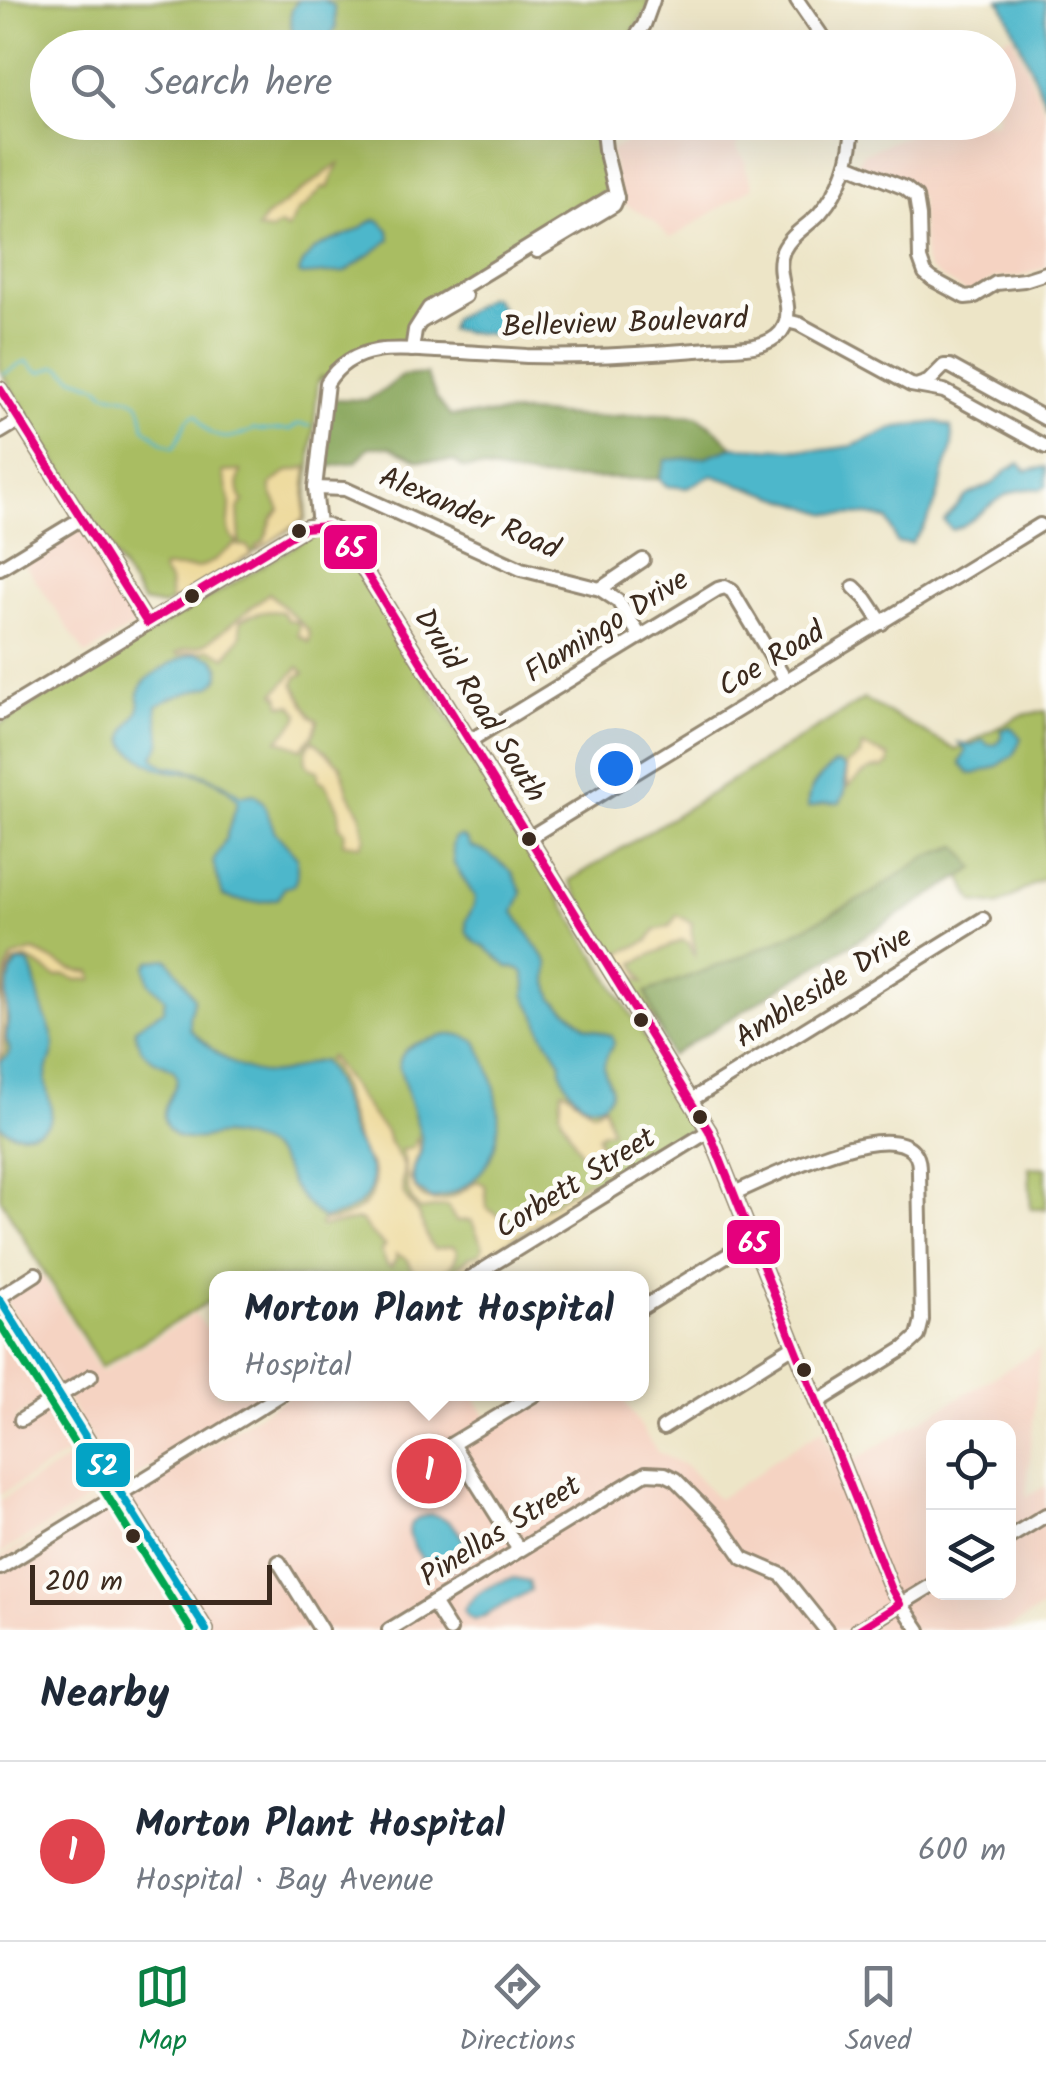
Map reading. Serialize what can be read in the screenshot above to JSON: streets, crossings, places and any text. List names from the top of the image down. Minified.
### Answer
{"streets":{"street":["Belleview Boulevard","Alexander Road","Flamingo Drive","Coe Road","Druid Road South","Ambleside Drive","Corbett Street","Pinellas Street"]},"crossings":[["Belleview Boulevard","Alexander Road"],["Belleview Boulevard","Druid Road South"],["Flamingo Drive","Coe Road"],["Flamingo Drive","Druid Road South"],["Coe Road","Druid Road South"],["Druid Road South","Ambleside Drive"],["Druid Road South","Corbett Street"]],"lines":["transit line 65","transit line 52"],"scale_bar":"200 m","page":{"search":"Search here","popup":["Morton Plant Hospital","Hospital"],"pins":"1","scale":"200 m","heading":"Nearby","list":[{"mark":"1","name":"Morton Plant Hospital","note":"Hospital · Bay Avenue","value":"600 m"}],"nav":["Map","Directions","Saved"]}}
